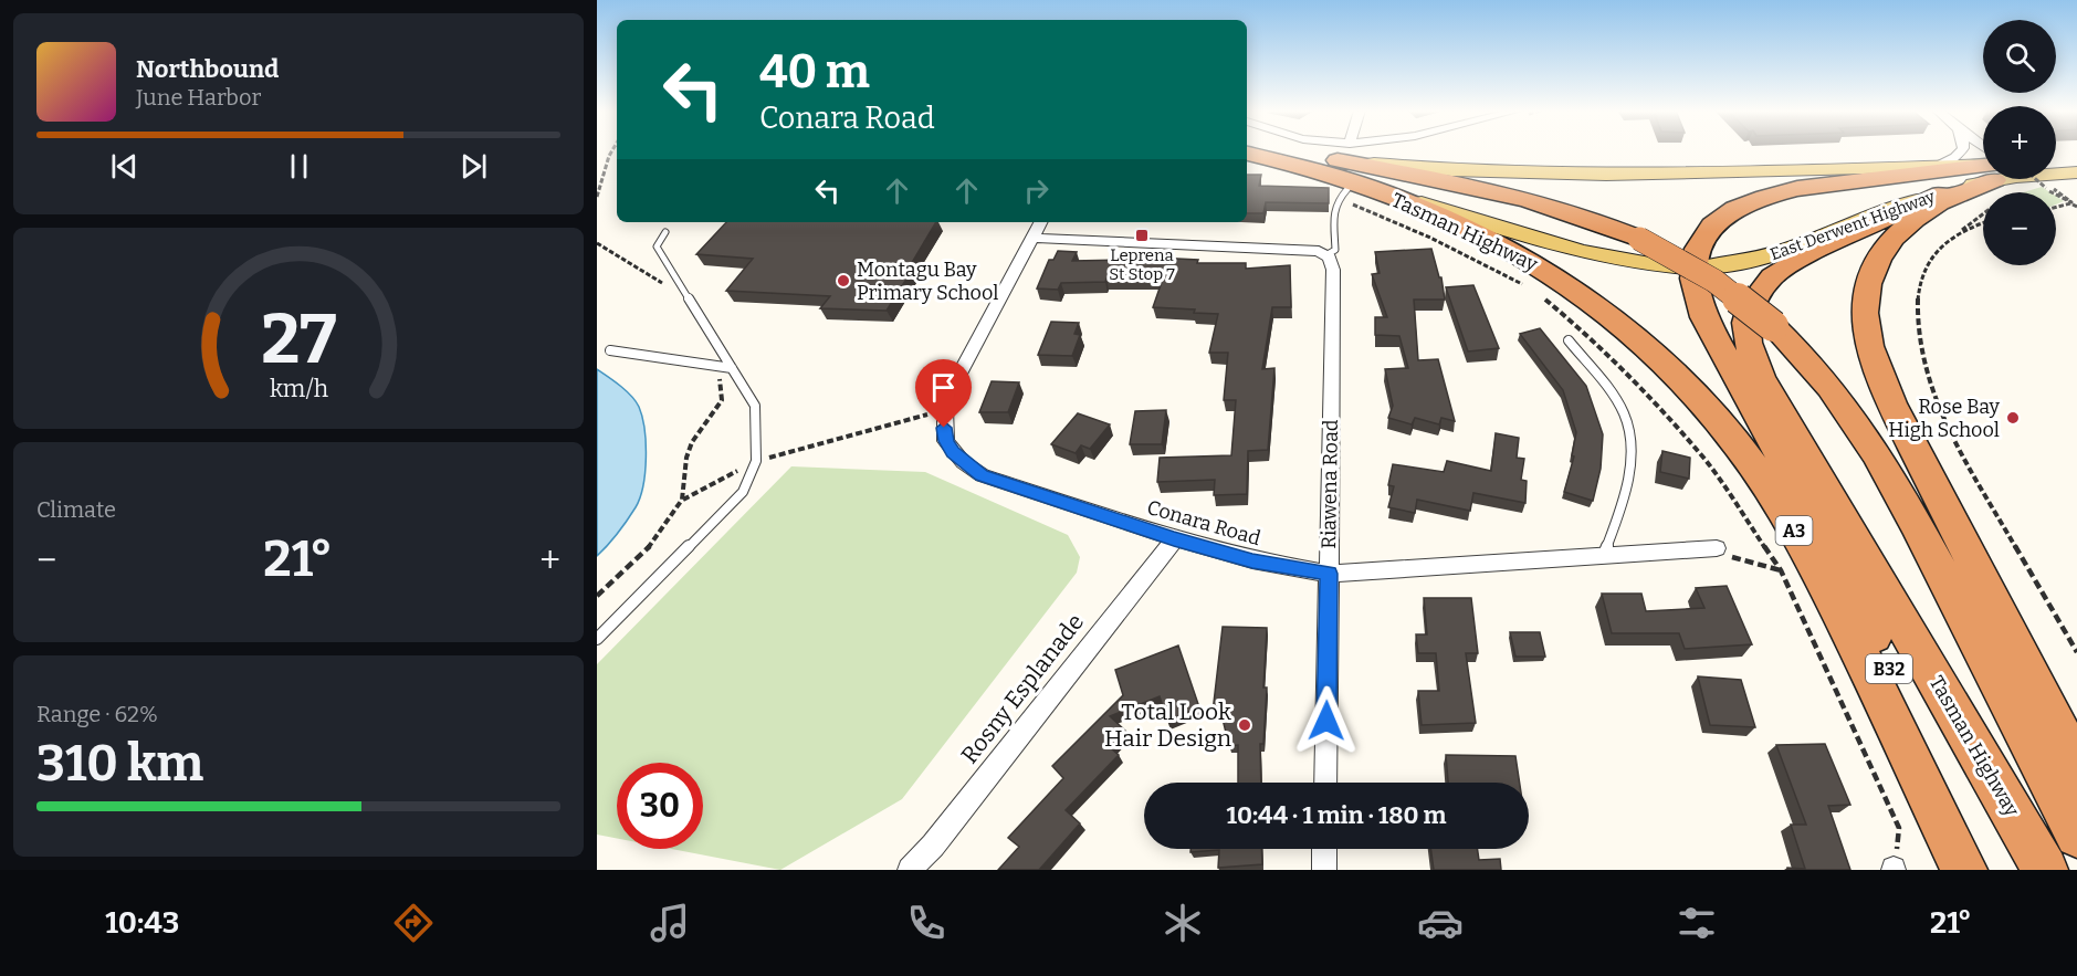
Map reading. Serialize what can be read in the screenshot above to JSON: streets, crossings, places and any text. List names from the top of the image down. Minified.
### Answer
{"streets":{"highway":["Tasman Highway","A3","B32"],"main road":["East Derwent Highway"],"street":["Riawena Road","Conara Road","Rosny Esplanade"]},"crossings":[["East Derwent Highway","Tasman Highway"],["East Derwent Highway","A3"],["Tasman Highway","A3"],["Riawena Road","Conara Road"],["Conara Road","Rosny Esplanade"]],"places":{"transit":["Leprena St Stop 7"],"other":["Montagu Bay Primary School","Rose Bay High School","Total Look Hair Design"]},"page":{"map_buttons":["+","−"],"turn":["40 m","Conara Road"],"song":["Northbound","June Harbor"],"tile":["Climate",["Range · 62%","310 km"]],"heat":["−","21°","+"],"limit":"30","trip":"10:44 · 1 min · 180 m","tabs":["10:43","21°"],"gauge":["27","km/h"]}}
